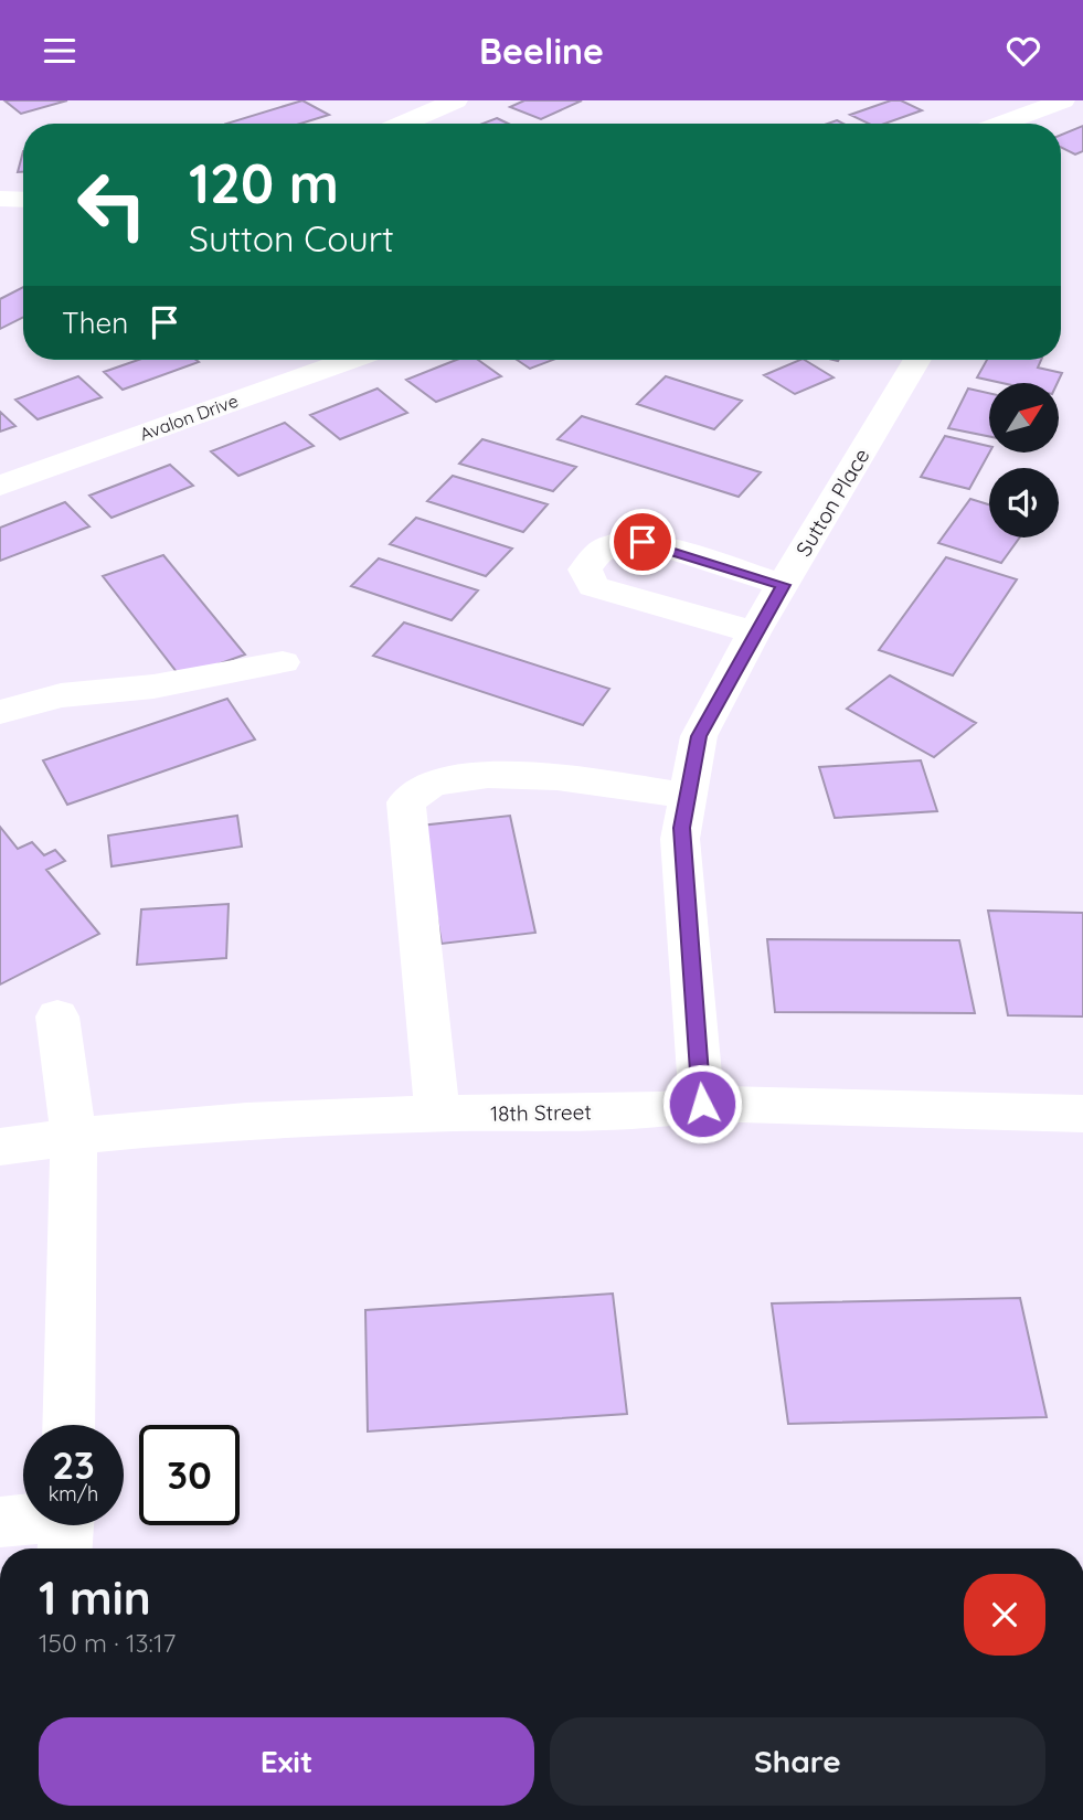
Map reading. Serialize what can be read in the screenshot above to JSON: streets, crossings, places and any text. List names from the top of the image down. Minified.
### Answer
{"streets":{"street":["Avalon Drive","Sutton Place","18th Street"]},"crossings":[["Sutton Place","18th Street"]],"north":"top right","page":{"header":"Beeline","turn":["120 m","Sutton Court"],"then":"Then","speed":"23 km/h","limit":"30","heading":["1 min","150 m · 13:17"],"buttons":["Exit","Share"]}}
